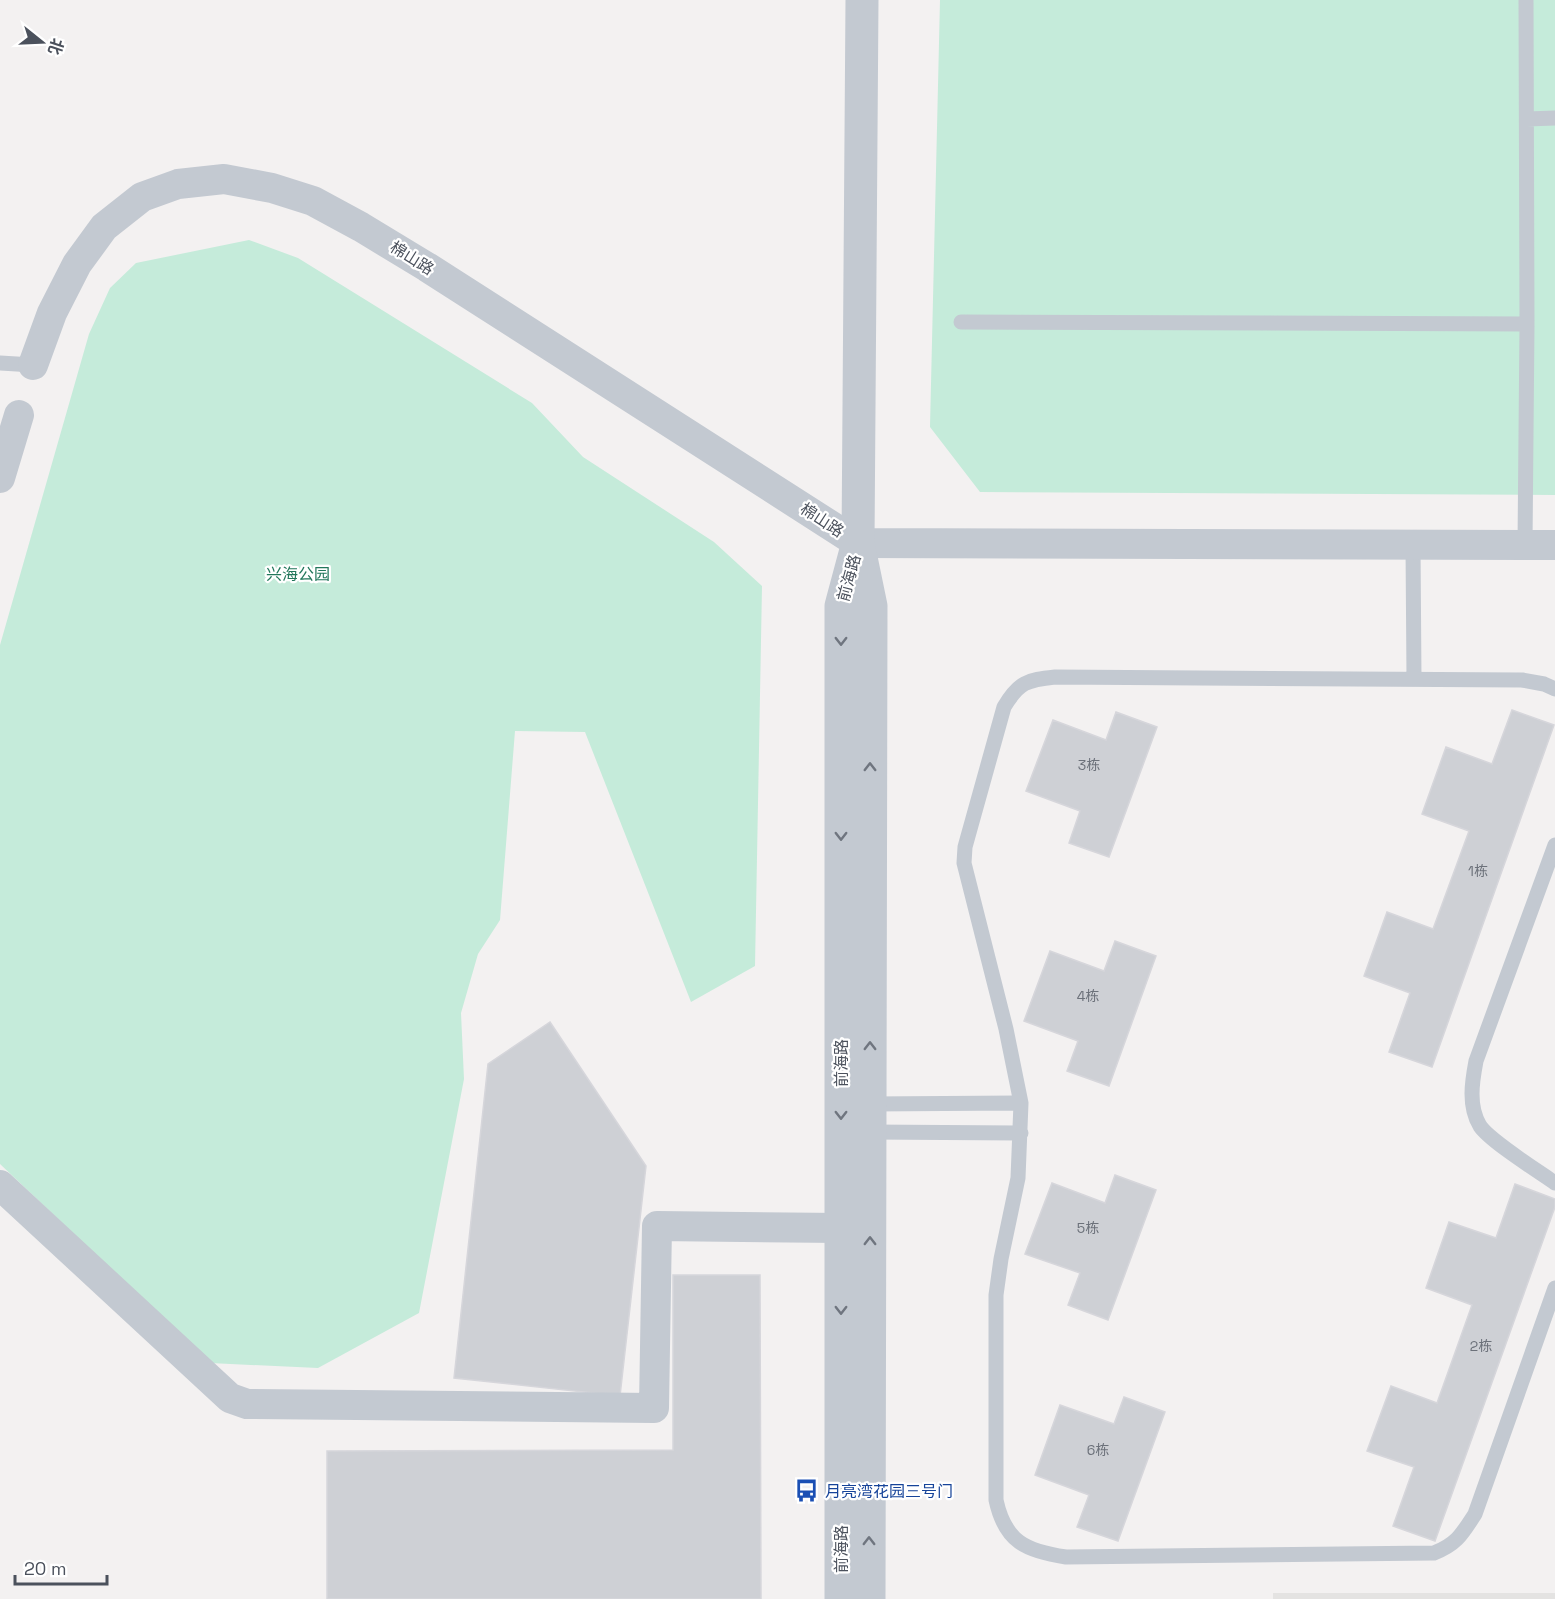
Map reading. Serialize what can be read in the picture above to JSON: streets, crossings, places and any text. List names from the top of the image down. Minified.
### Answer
{"streets":{"street":["棉山路","前海路"]},"crossings":[["棉山路","前海路"]],"parks":["兴海公园"],"places":{"bus stop":["月亮湾花园三号门"]},"house_numbers":["3栋","1栋","4栋","5栋","2栋","6栋"],"scale_bar":"20 m","north":"right"}
